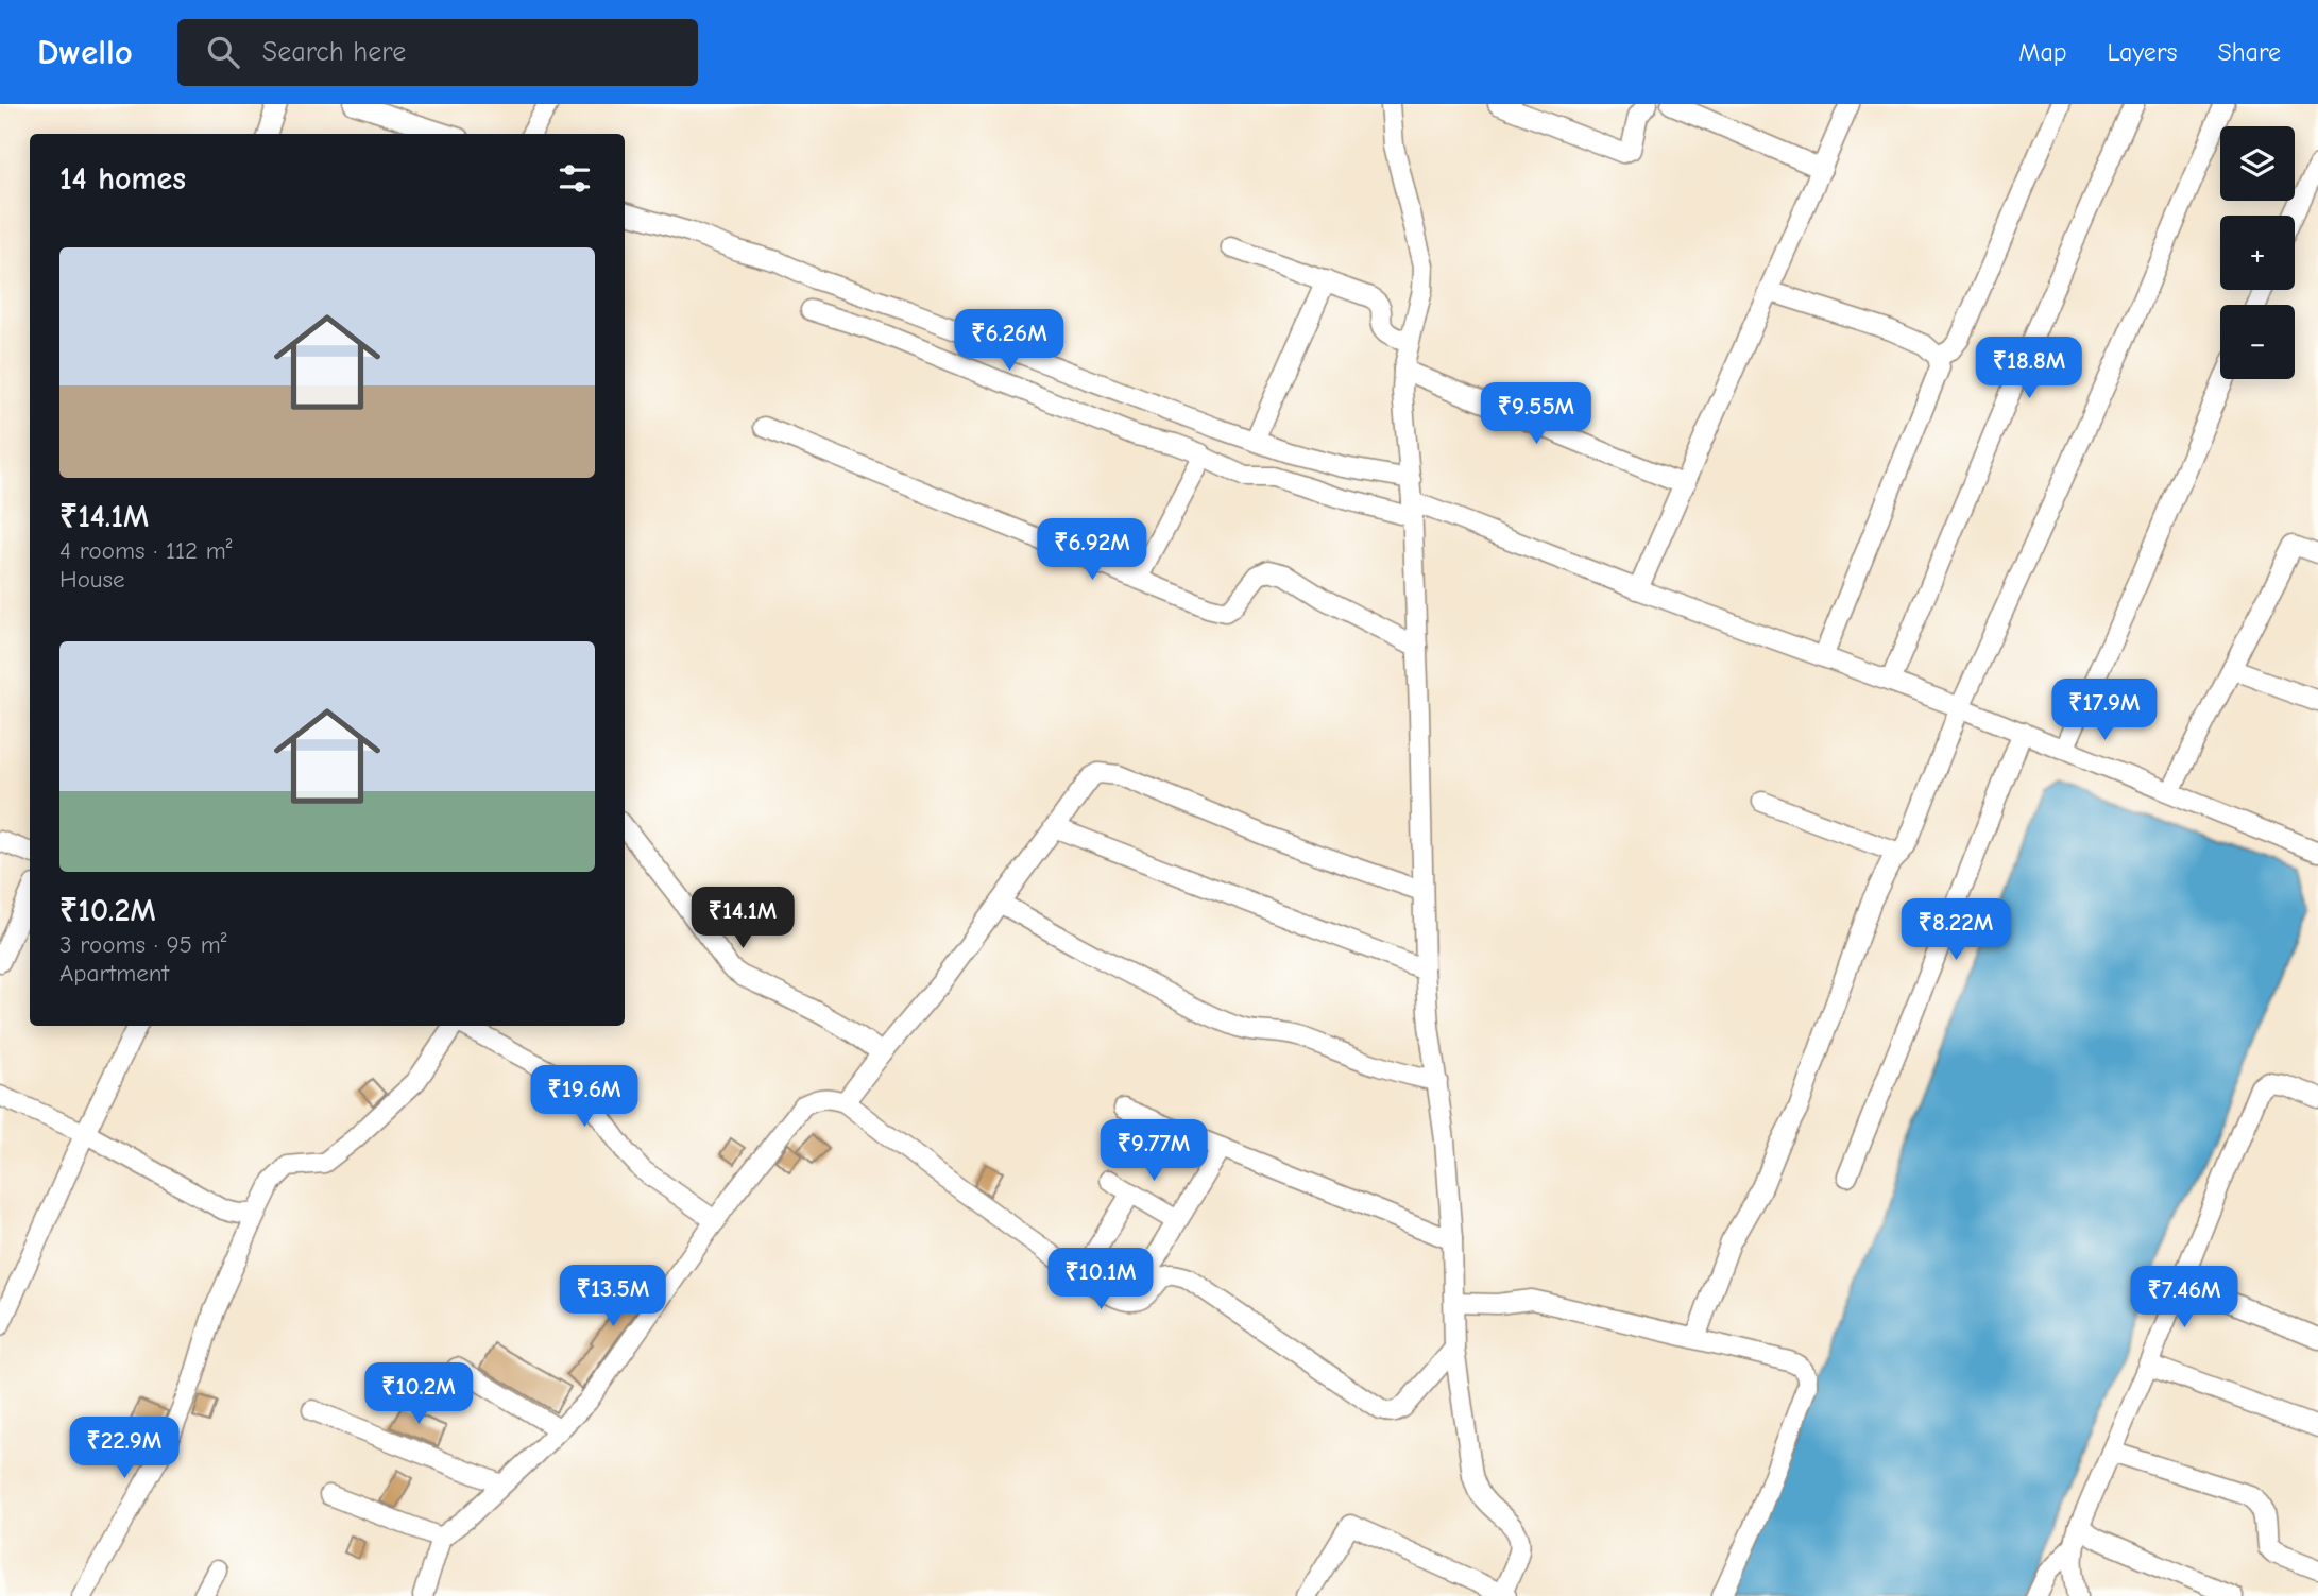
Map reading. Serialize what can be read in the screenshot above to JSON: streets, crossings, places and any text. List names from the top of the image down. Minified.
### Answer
{"page":{"header":"Dwello","search":"Search here","nav":["Map","Layers","Share"],"map_buttons":["+","−"],"heading":"14 homes","list":[{"name":"₹14.1M","note":"4 rooms · 112 m² · House"},{"name":"₹10.2M","note":"3 rooms · 95 m² · Apartment"}],"price":["₹6.26M","₹18.8M","₹9.55M","₹6.92M","₹17.9M","₹14.1M","₹8.22M","₹19.6M","₹9.77M","₹10.1M","₹13.5M","₹7.46M","₹10.2M","₹22.9M"]}}
